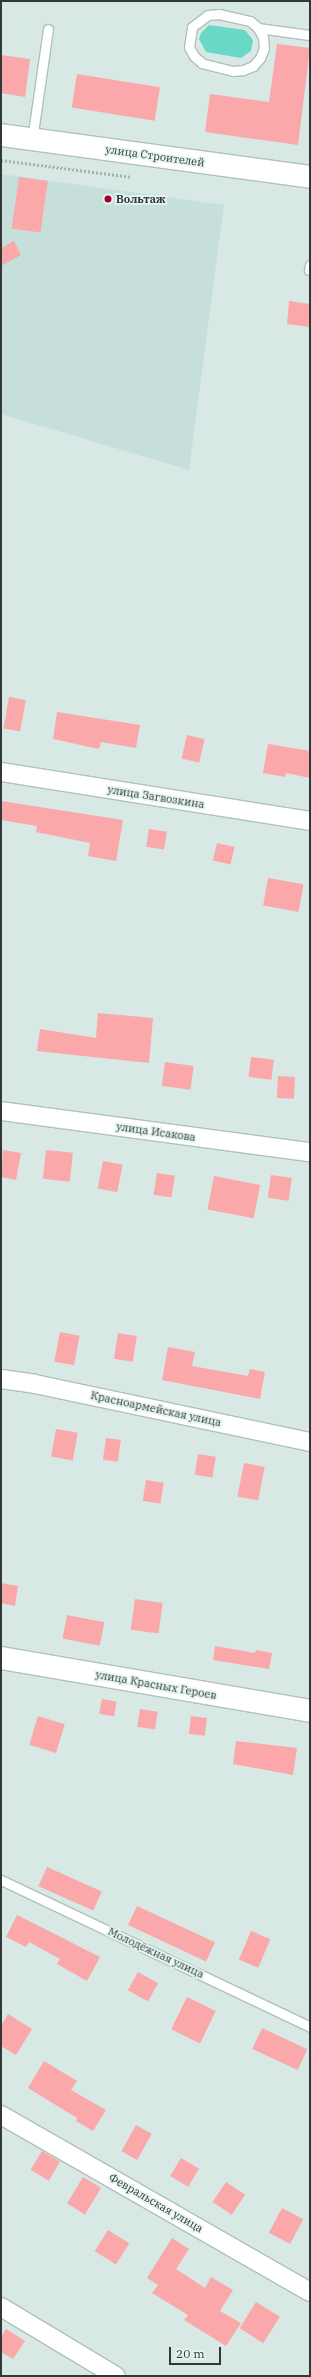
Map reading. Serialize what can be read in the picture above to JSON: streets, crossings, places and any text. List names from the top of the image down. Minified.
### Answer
{"streets":{"main road":["улица Строителей","улица Красных Героев"],"street":["улица Загвозкина","улица Исакова","Красноармейская улица","Февральская улица"],"lane":["Молодёжная улица"]},"places":["Вольтаж"],"scale_bar":"20 m"}
